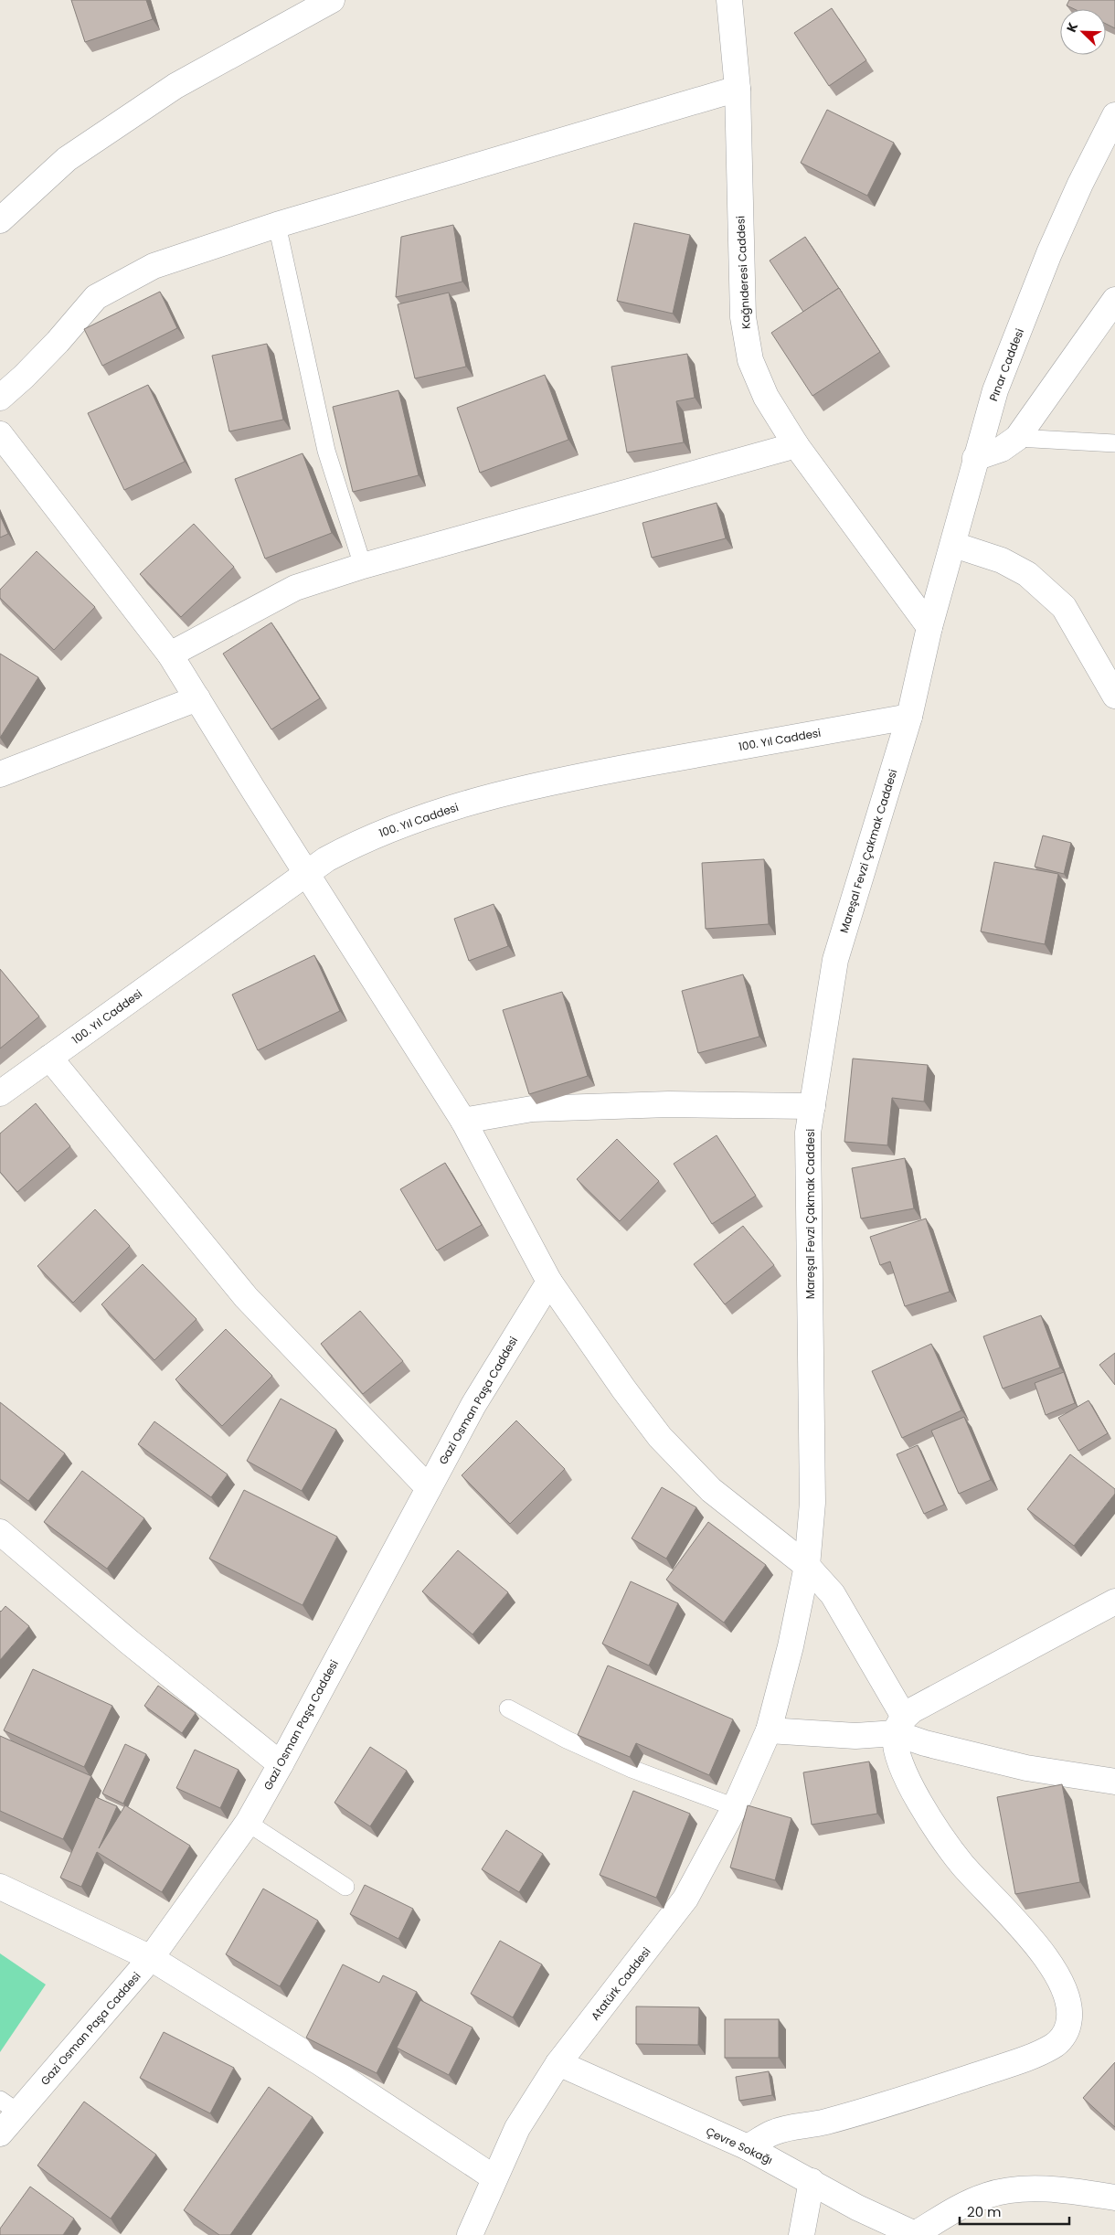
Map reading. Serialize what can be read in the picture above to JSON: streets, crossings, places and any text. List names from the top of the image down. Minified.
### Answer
{"streets":{"street":["Kağnıderesi Caddesi","Pınar Caddesi","100. Yıl Caddesi","Mareşal Fevzi Çakmak Caddesi","Gazi Osman Paşa Caddesi","Atatürk Caddesi","Çevre Sokağı"]},"crossings":[["Kağnıderesi Caddesi","Pınar Caddesi"],["Kağnıderesi Caddesi","Mareşal Fevzi Çakmak Caddesi"],["Pınar Caddesi","Mareşal Fevzi Çakmak Caddesi"],["100. Yıl Caddesi","Mareşal Fevzi Çakmak Caddesi"],["Mareşal Fevzi Çakmak Caddesi","Atatürk Caddesi"],["Atatürk Caddesi","Çevre Sokağı"]],"scale_bar":"20 m","north":"top left"}
